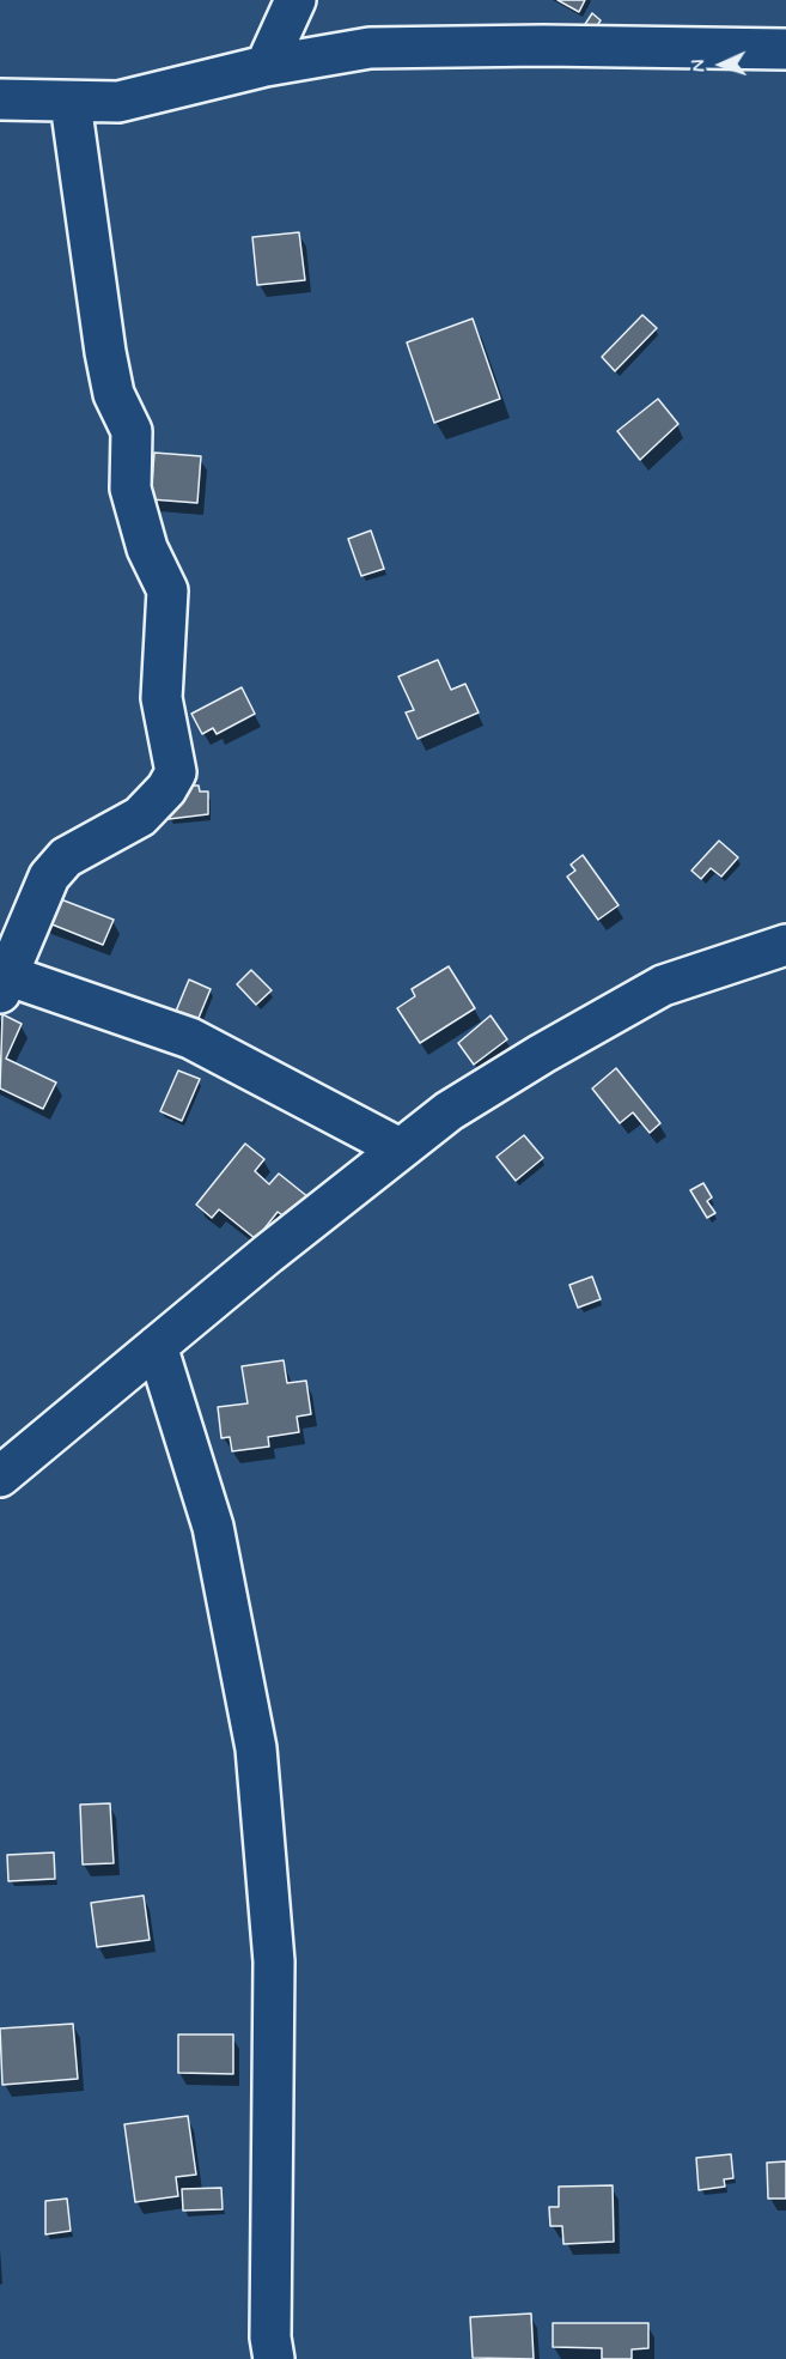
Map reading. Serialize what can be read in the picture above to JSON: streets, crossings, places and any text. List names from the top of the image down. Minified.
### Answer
{"north":"left"}
